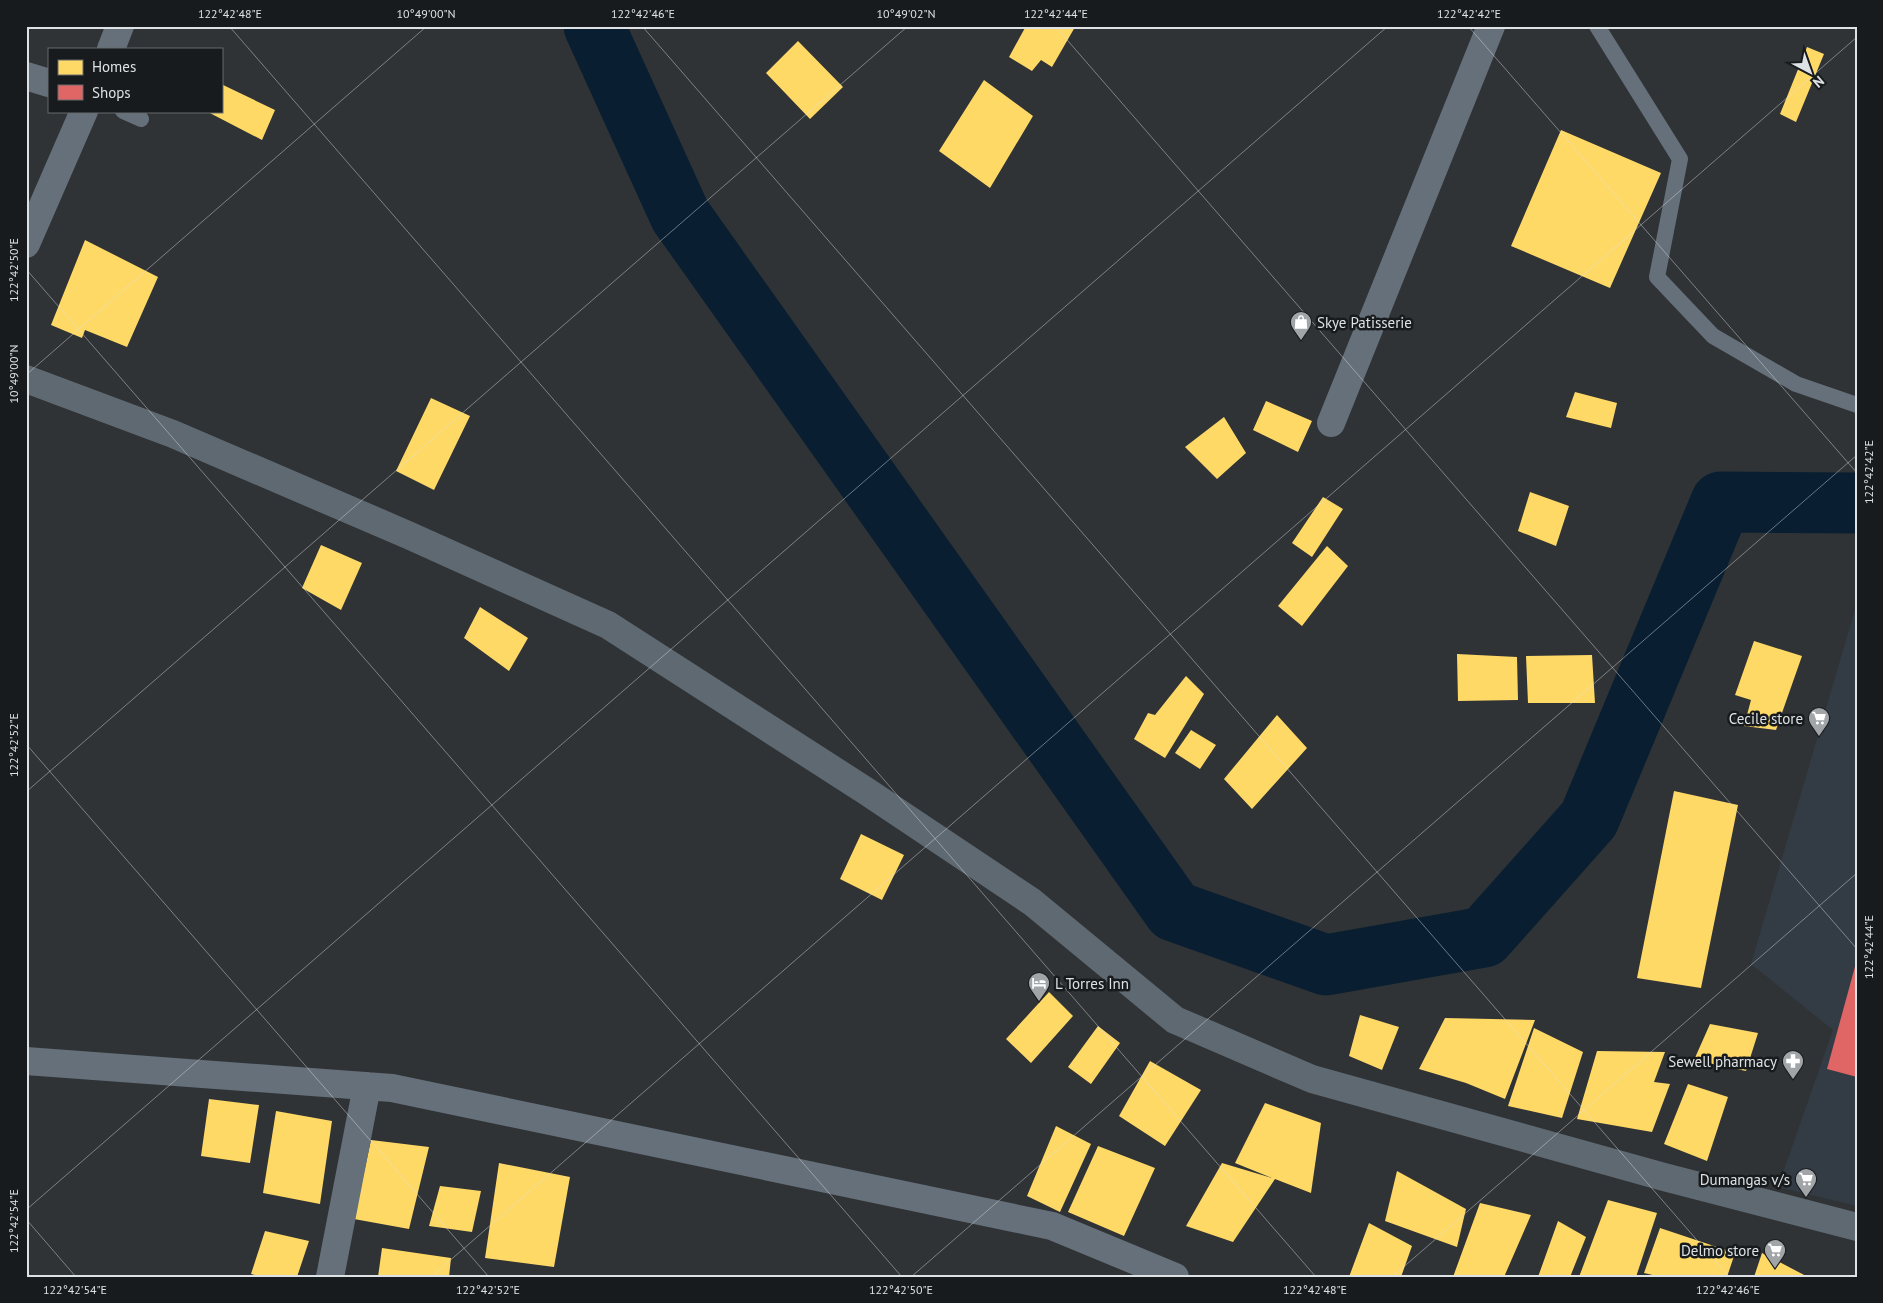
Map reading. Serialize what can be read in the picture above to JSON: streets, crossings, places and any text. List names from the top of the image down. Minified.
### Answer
{"places":{"shop":["Skye Patisserie"],"supermarket":["Cecile store","Dumangas v/s","Delmo store"],"hotel":["L Torres Inn"],"pharmacy":["Sewell pharmacy"]},"legend":["Homes","Shops"],"north":"bottom right","coordinates":["122°42'48\"E","10°49'00\"N","122°42'46\"E","10°49'02\"N","122°42'44\"E","122°42'42\"E","122°42'50\"E","122°42'52\"E","122°42'54\"E"]}
